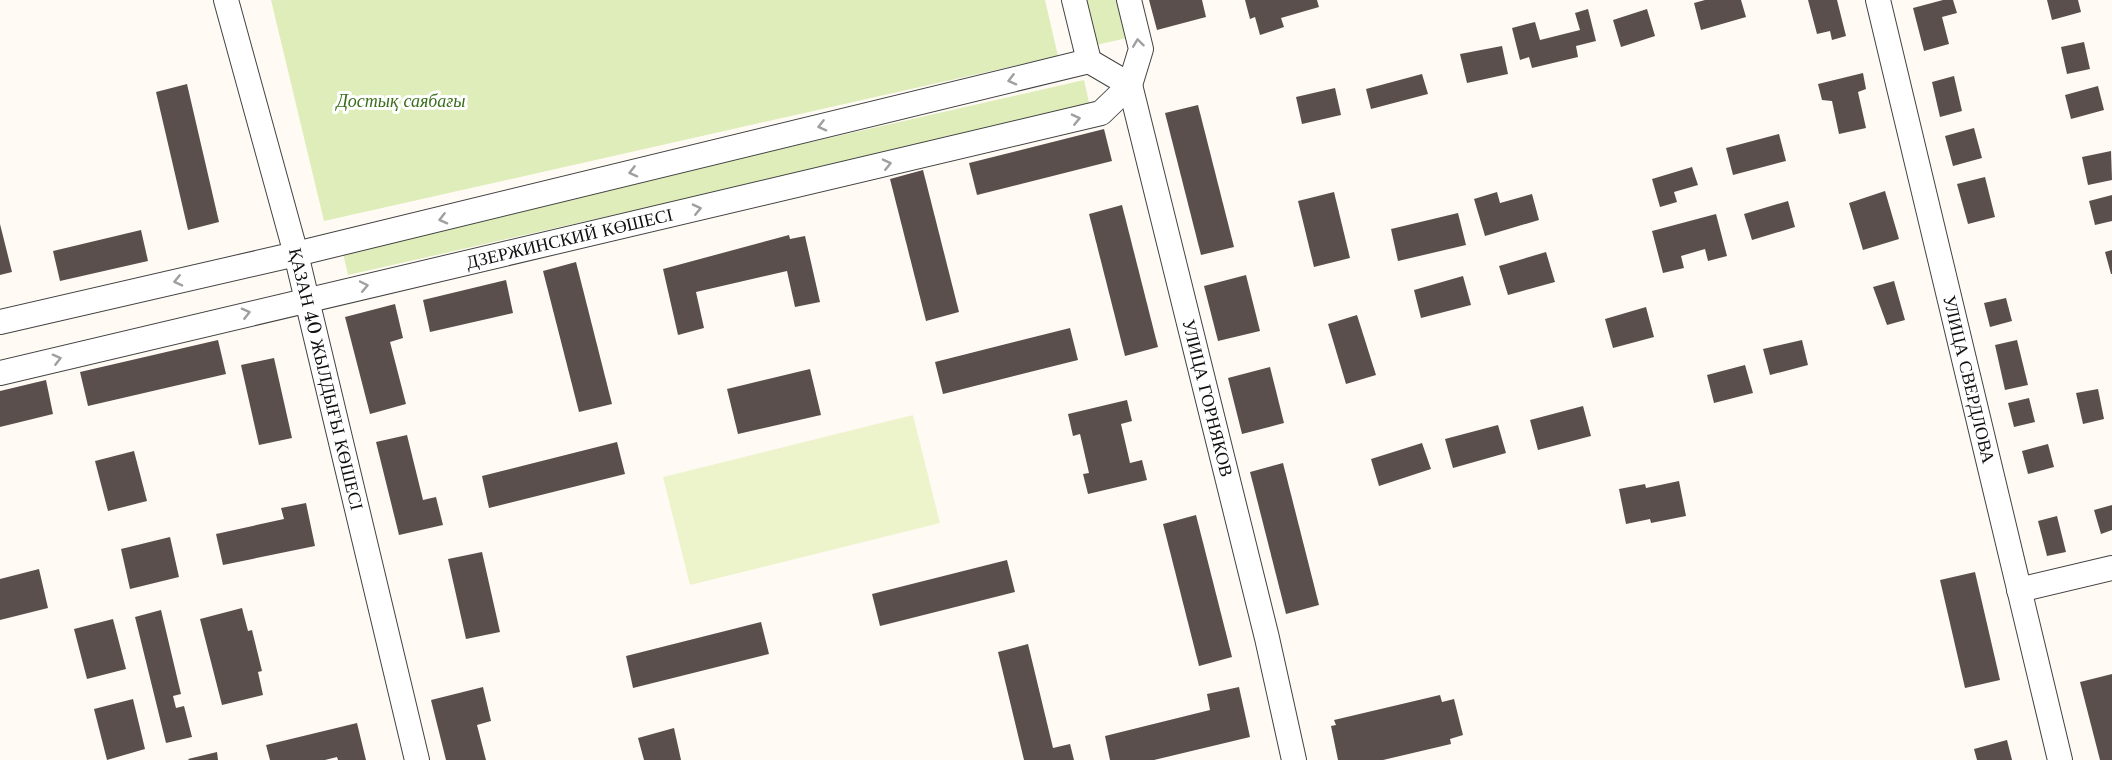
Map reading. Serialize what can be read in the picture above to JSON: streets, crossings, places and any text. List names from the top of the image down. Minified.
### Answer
{"streets":{"street":["ДЗЕРЖИНСКИЙ КӨШЕСІ","ҚАЗАН 40 ЖЫЛДЫҒЫ КӨШЕСІ","УЛИЦА СВЕРДЛОВА","УЛИЦА ГОРНЯКОВ"]},"crossings":[["ДЗЕРЖИНСКИЙ КӨШЕСІ","ҚАЗАН 40 ЖЫЛДЫҒЫ КӨШЕСІ"],["ДЗЕРЖИНСКИЙ КӨШЕСІ","УЛИЦА ГОРНЯКОВ"]],"parks":["Достық саябағы"]}
